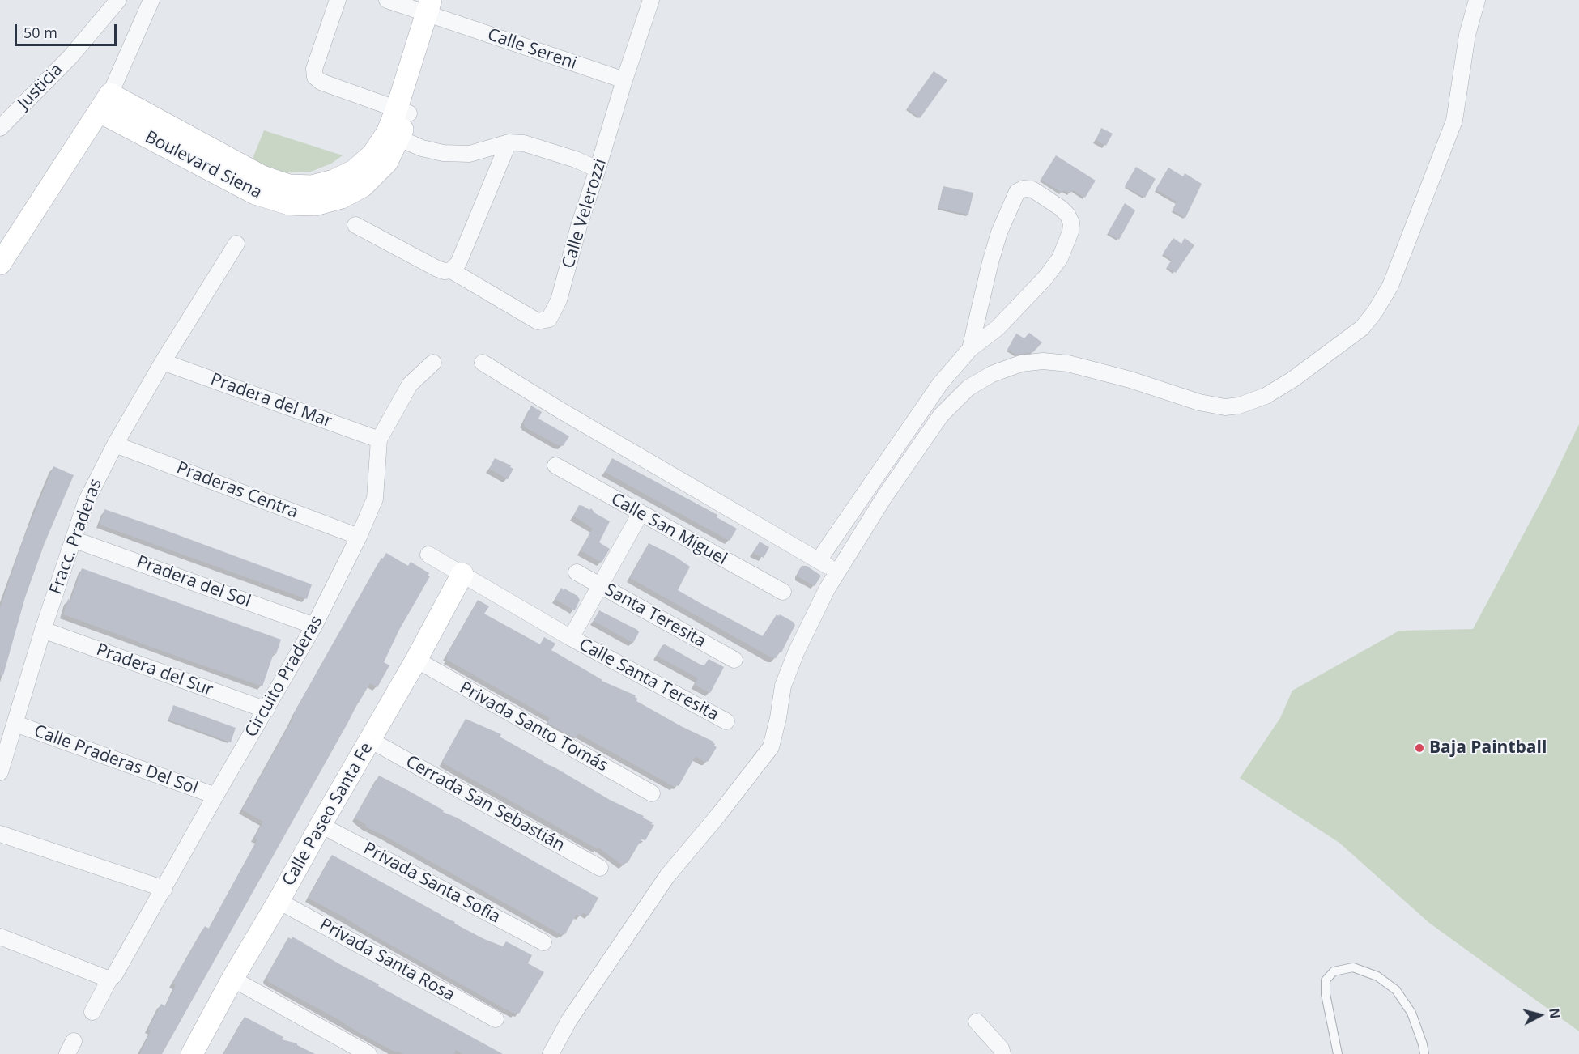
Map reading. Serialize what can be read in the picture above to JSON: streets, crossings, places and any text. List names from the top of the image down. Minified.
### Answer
{"streets":{"street":["Calle Sereni","Justicia","Boulevard Siena","Calle Velerozzi","Pradera del Mar","Praderas Centra","Calle San Miguel","Fracc. Praderas","Pradera del Sol","Santa Teresita","Pradera del Sur","Circuito Praderas","Calle Santa Teresita","Privada Santo Tomás","Calle Praderas Del Sol","Cerrada San Sebastián","Calle Paseo Santa Fe","Privada Santa Sofía","Privada Santa Rosa"]},"crossings":[["Calle Sereni","Boulevard Siena"],["Calle Sereni","Calle Velerozzi"],["Pradera del Mar","Fracc. Praderas"],["Pradera del Mar","Circuito Praderas"],["Praderas Centra","Fracc. Praderas"],["Praderas Centra","Circuito Praderas"],["Calle San Miguel","Calle Santa Teresita"],["Fracc. Praderas","Pradera del Sol"],["Fracc. Praderas","Pradera del Sur"],["Fracc. Praderas","Calle Praderas Del Sol"],["Pradera del Sol","Circuito Praderas"],["Santa Teresita","Calle Santa Teresita"],["Pradera del Sur","Circuito Praderas"],["Circuito Praderas","Calle Praderas Del Sol"],["Calle Santa Teresita","Calle Paseo Santa Fe"],["Privada Santo Tomás","Calle Paseo Santa Fe"],["Cerrada San Sebastián","Calle Paseo Santa Fe"],["Calle Paseo Santa Fe","Privada Santa Sofía"],["Calle Paseo Santa Fe","Privada Santa Rosa"]],"places":["Baja Paintball"],"scale_bar":"50 m","north":"right"}
